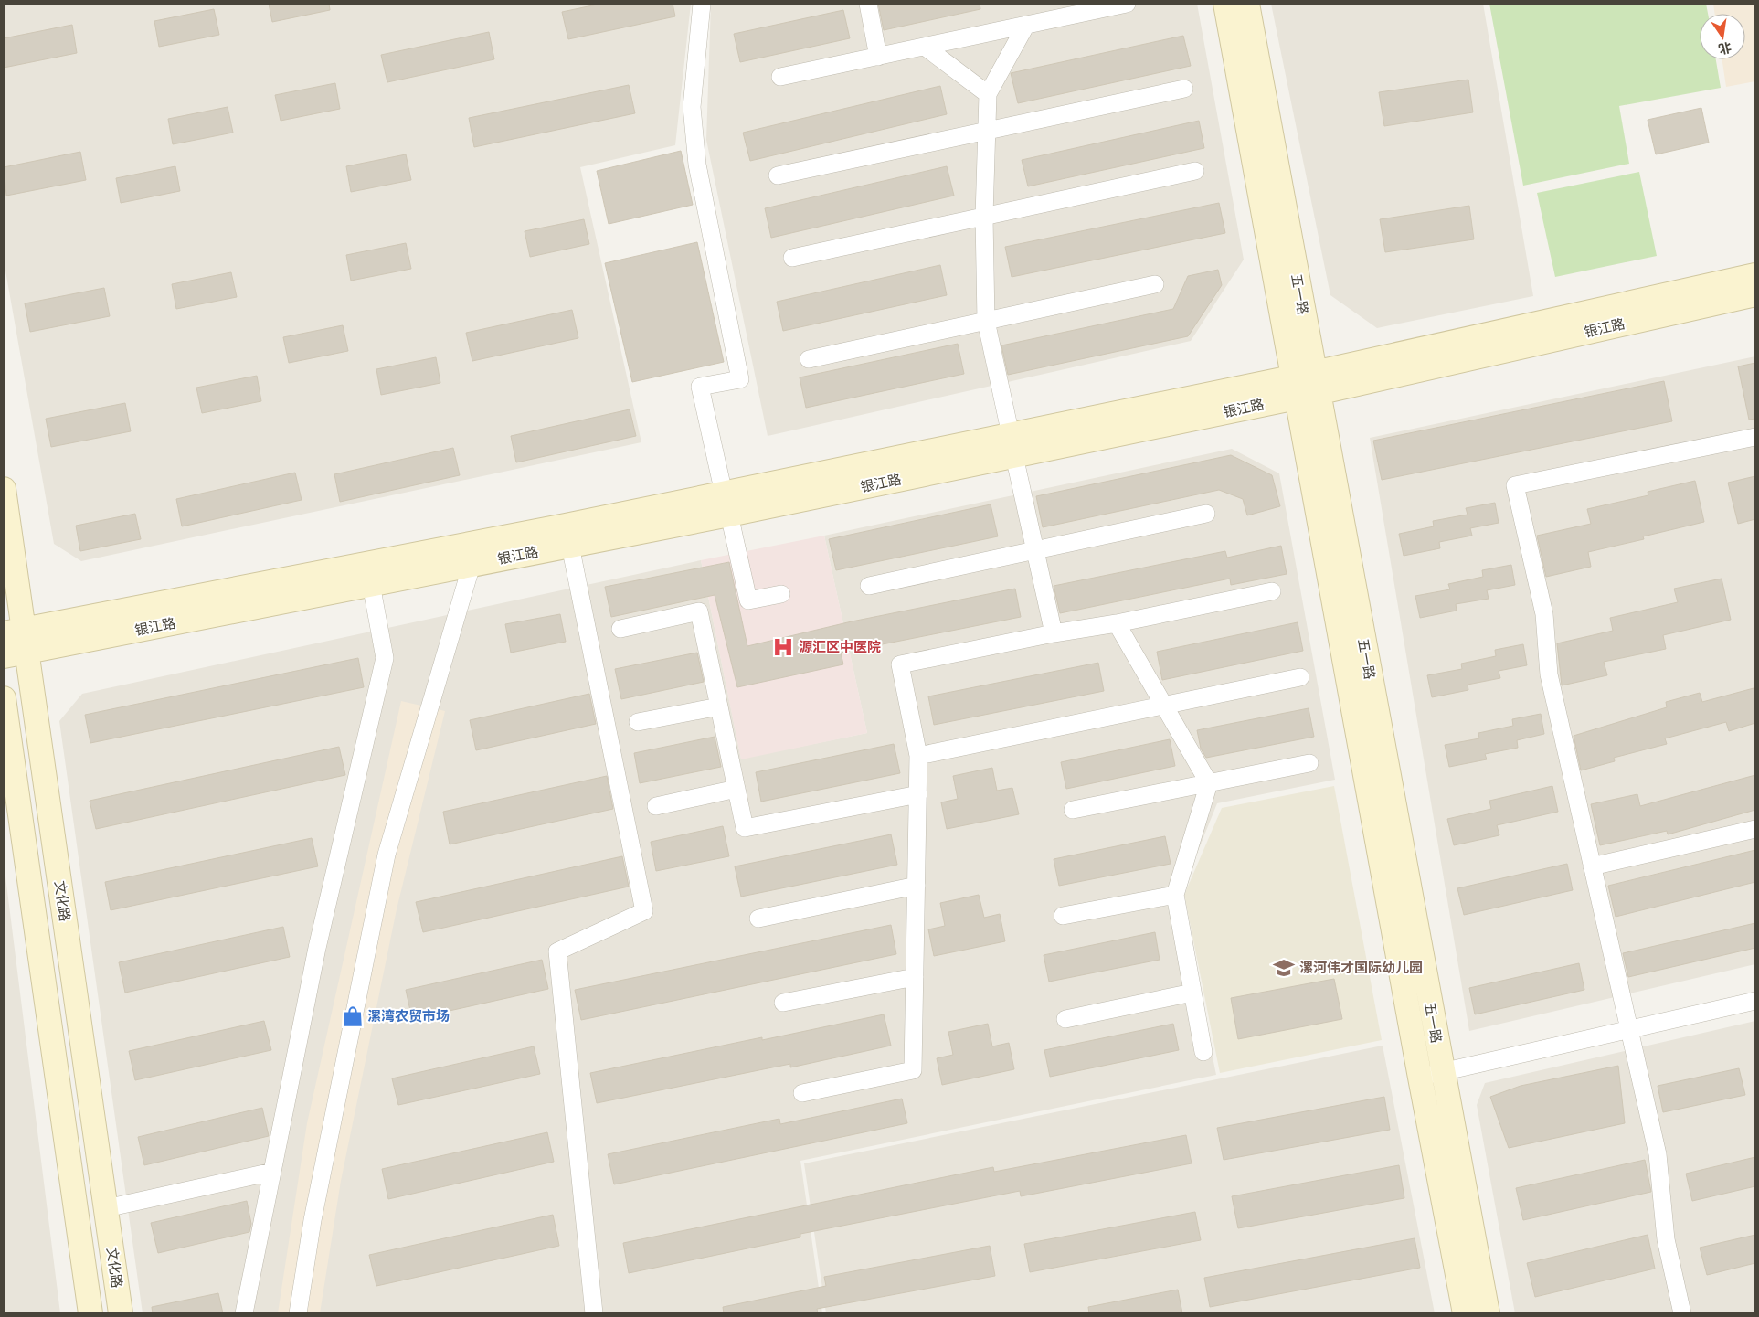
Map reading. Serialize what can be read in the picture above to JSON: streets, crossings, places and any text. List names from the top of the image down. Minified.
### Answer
{"streets":{"street":["五一路","银江路","文化路"]},"crossings":[["五一路","银江路"],["银江路","文化路"]],"places":{"hospital":["源汇区中医院"],"school or university":["漯河伟才国际幼儿园"],"shop":["漯湾农贸市场"]},"north":"bottom"}
